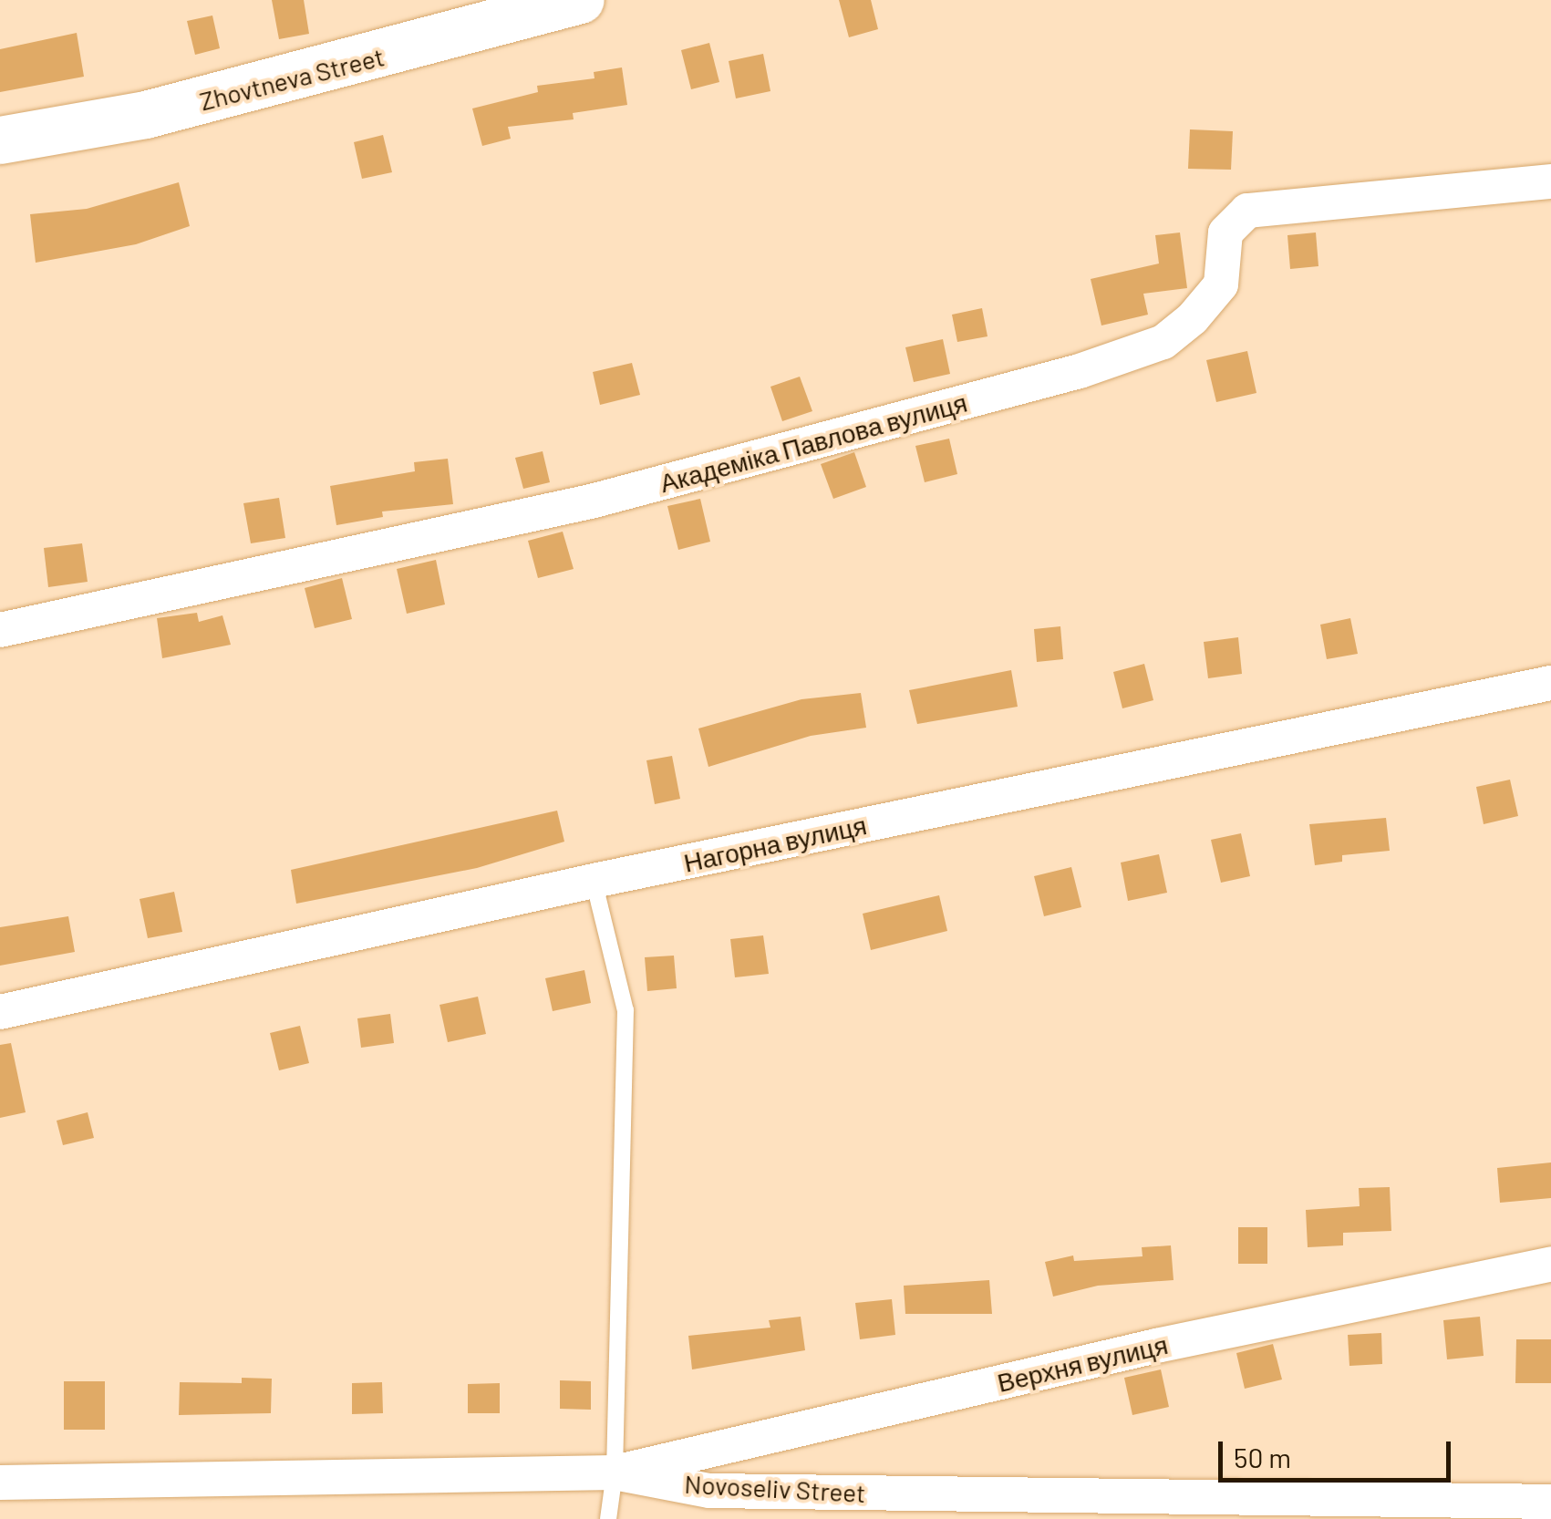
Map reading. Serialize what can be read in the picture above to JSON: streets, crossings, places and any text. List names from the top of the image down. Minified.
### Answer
{"streets":{"main road":["Zhovtneva Street"],"street":["Академіка Павлова вулиця","Нагорна вулиця","Верхня вулиця","Novoseliv Street"]},"crossings":[["Верхня вулиця","Novoseliv Street"]],"scale_bar":"50 m"}
